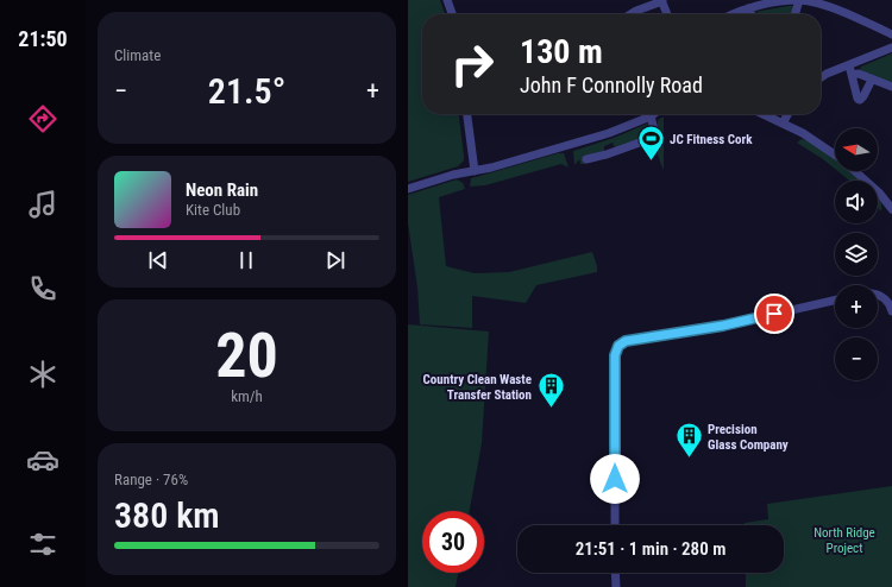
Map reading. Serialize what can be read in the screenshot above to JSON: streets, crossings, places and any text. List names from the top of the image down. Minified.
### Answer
{"parks":["North Ridge Project"],"places":{"sports":["JC Fitness Cork"],"building":["Country Clean Waste Transfer Station","Precision Glass Company"]},"north":"left","page":{"tabs":"21:50","tile":["Climate",["20","km/h"],["Range · 76%","380 km"]],"turn":["130 m","John F Connolly Road"],"heat":["−","21.5°","+"],"map_buttons":["+","−"],"song":["Neon Rain","Kite Club"],"limit":"30","trip":"21:51 · 1 min · 280 m"}}
